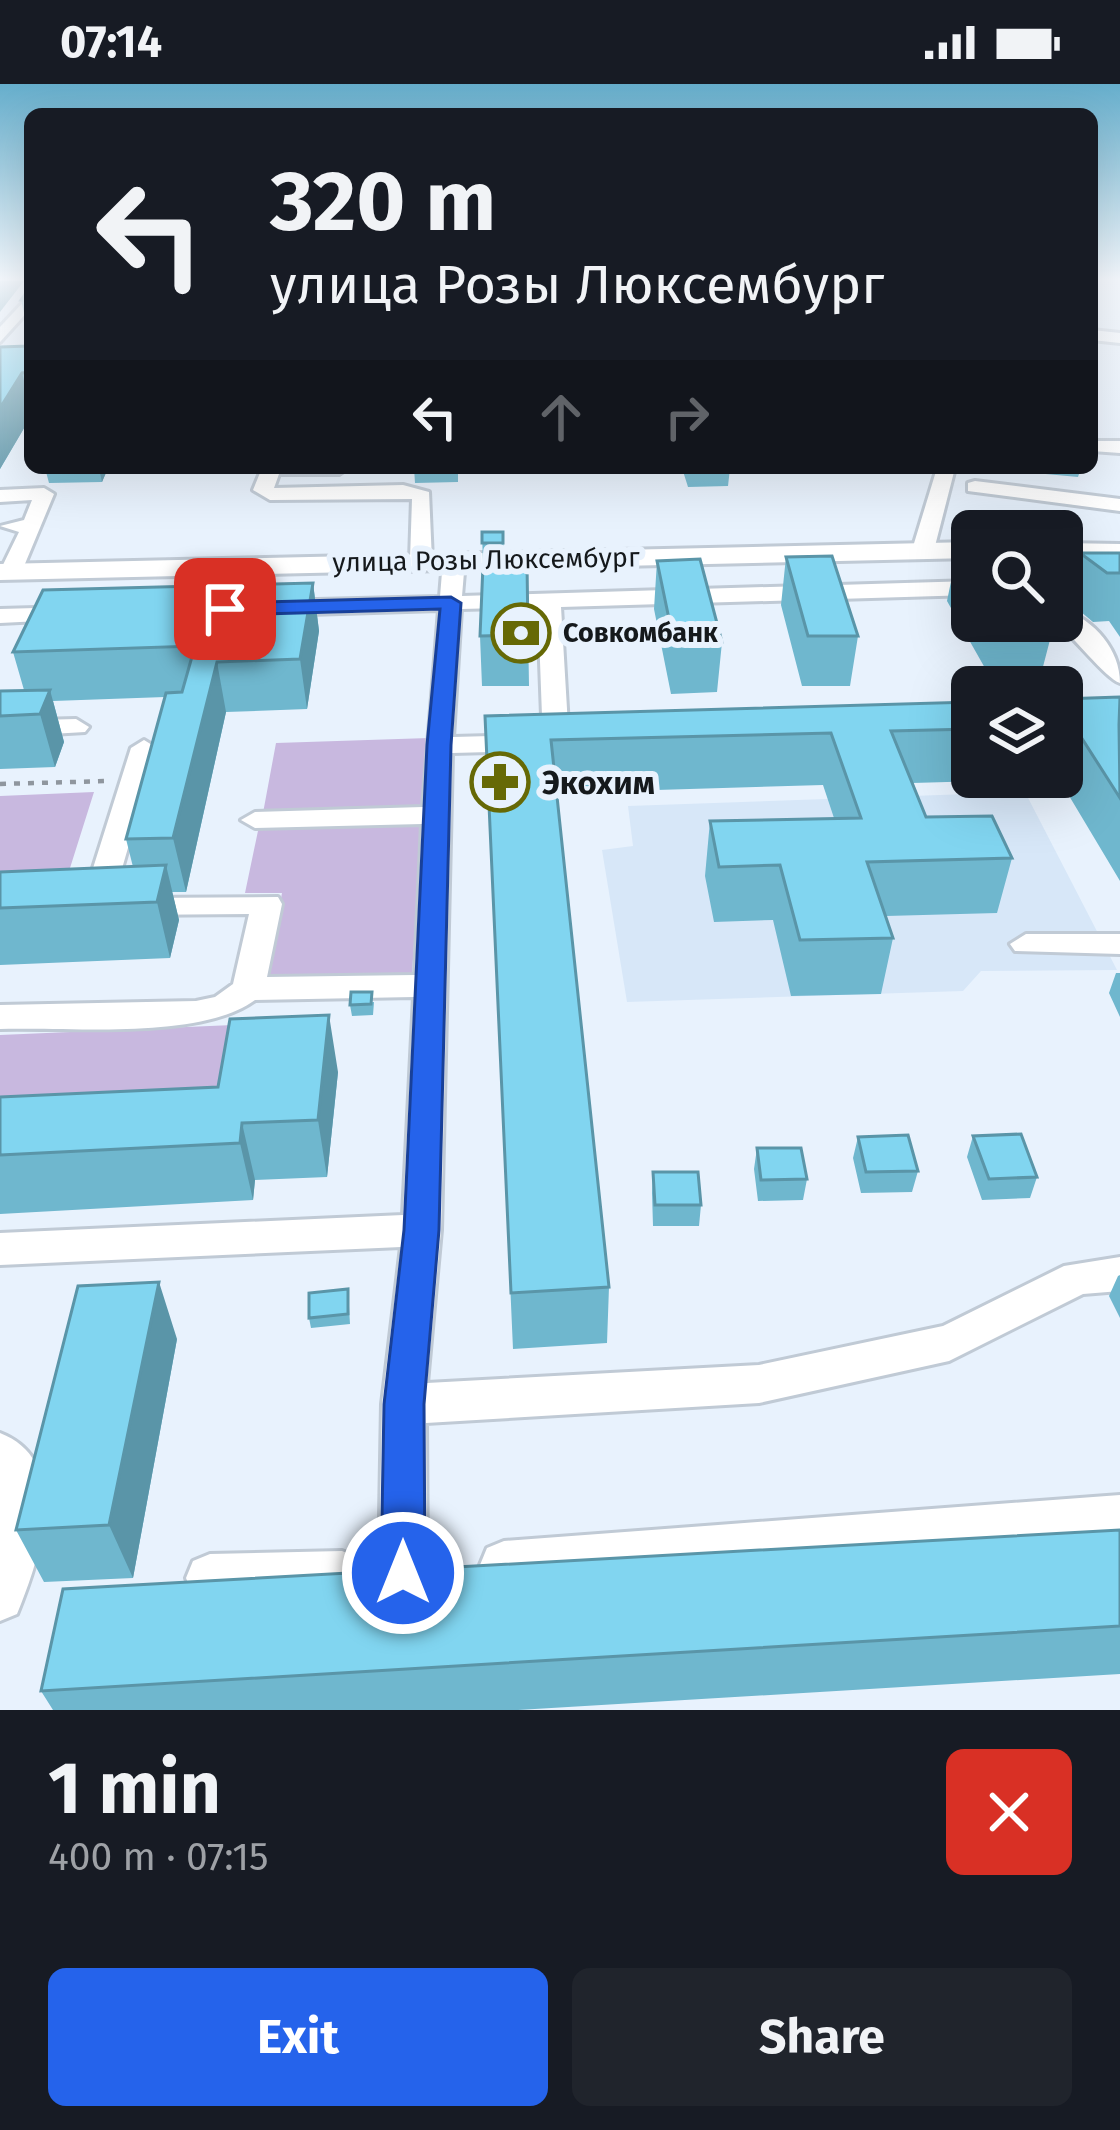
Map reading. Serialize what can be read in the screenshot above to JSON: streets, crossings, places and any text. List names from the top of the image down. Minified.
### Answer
{"streets":{"main road":["улица Розы Люксембург"]},"places":{"bank":["Совкомбанк"],"pharmacy":["Экохим"]},"page":{"status":"07:14","turn":["320 m","улица Розы Люксембург"],"heading":["1 min","400 m · 07:15"],"buttons":["Exit","Share"]}}
